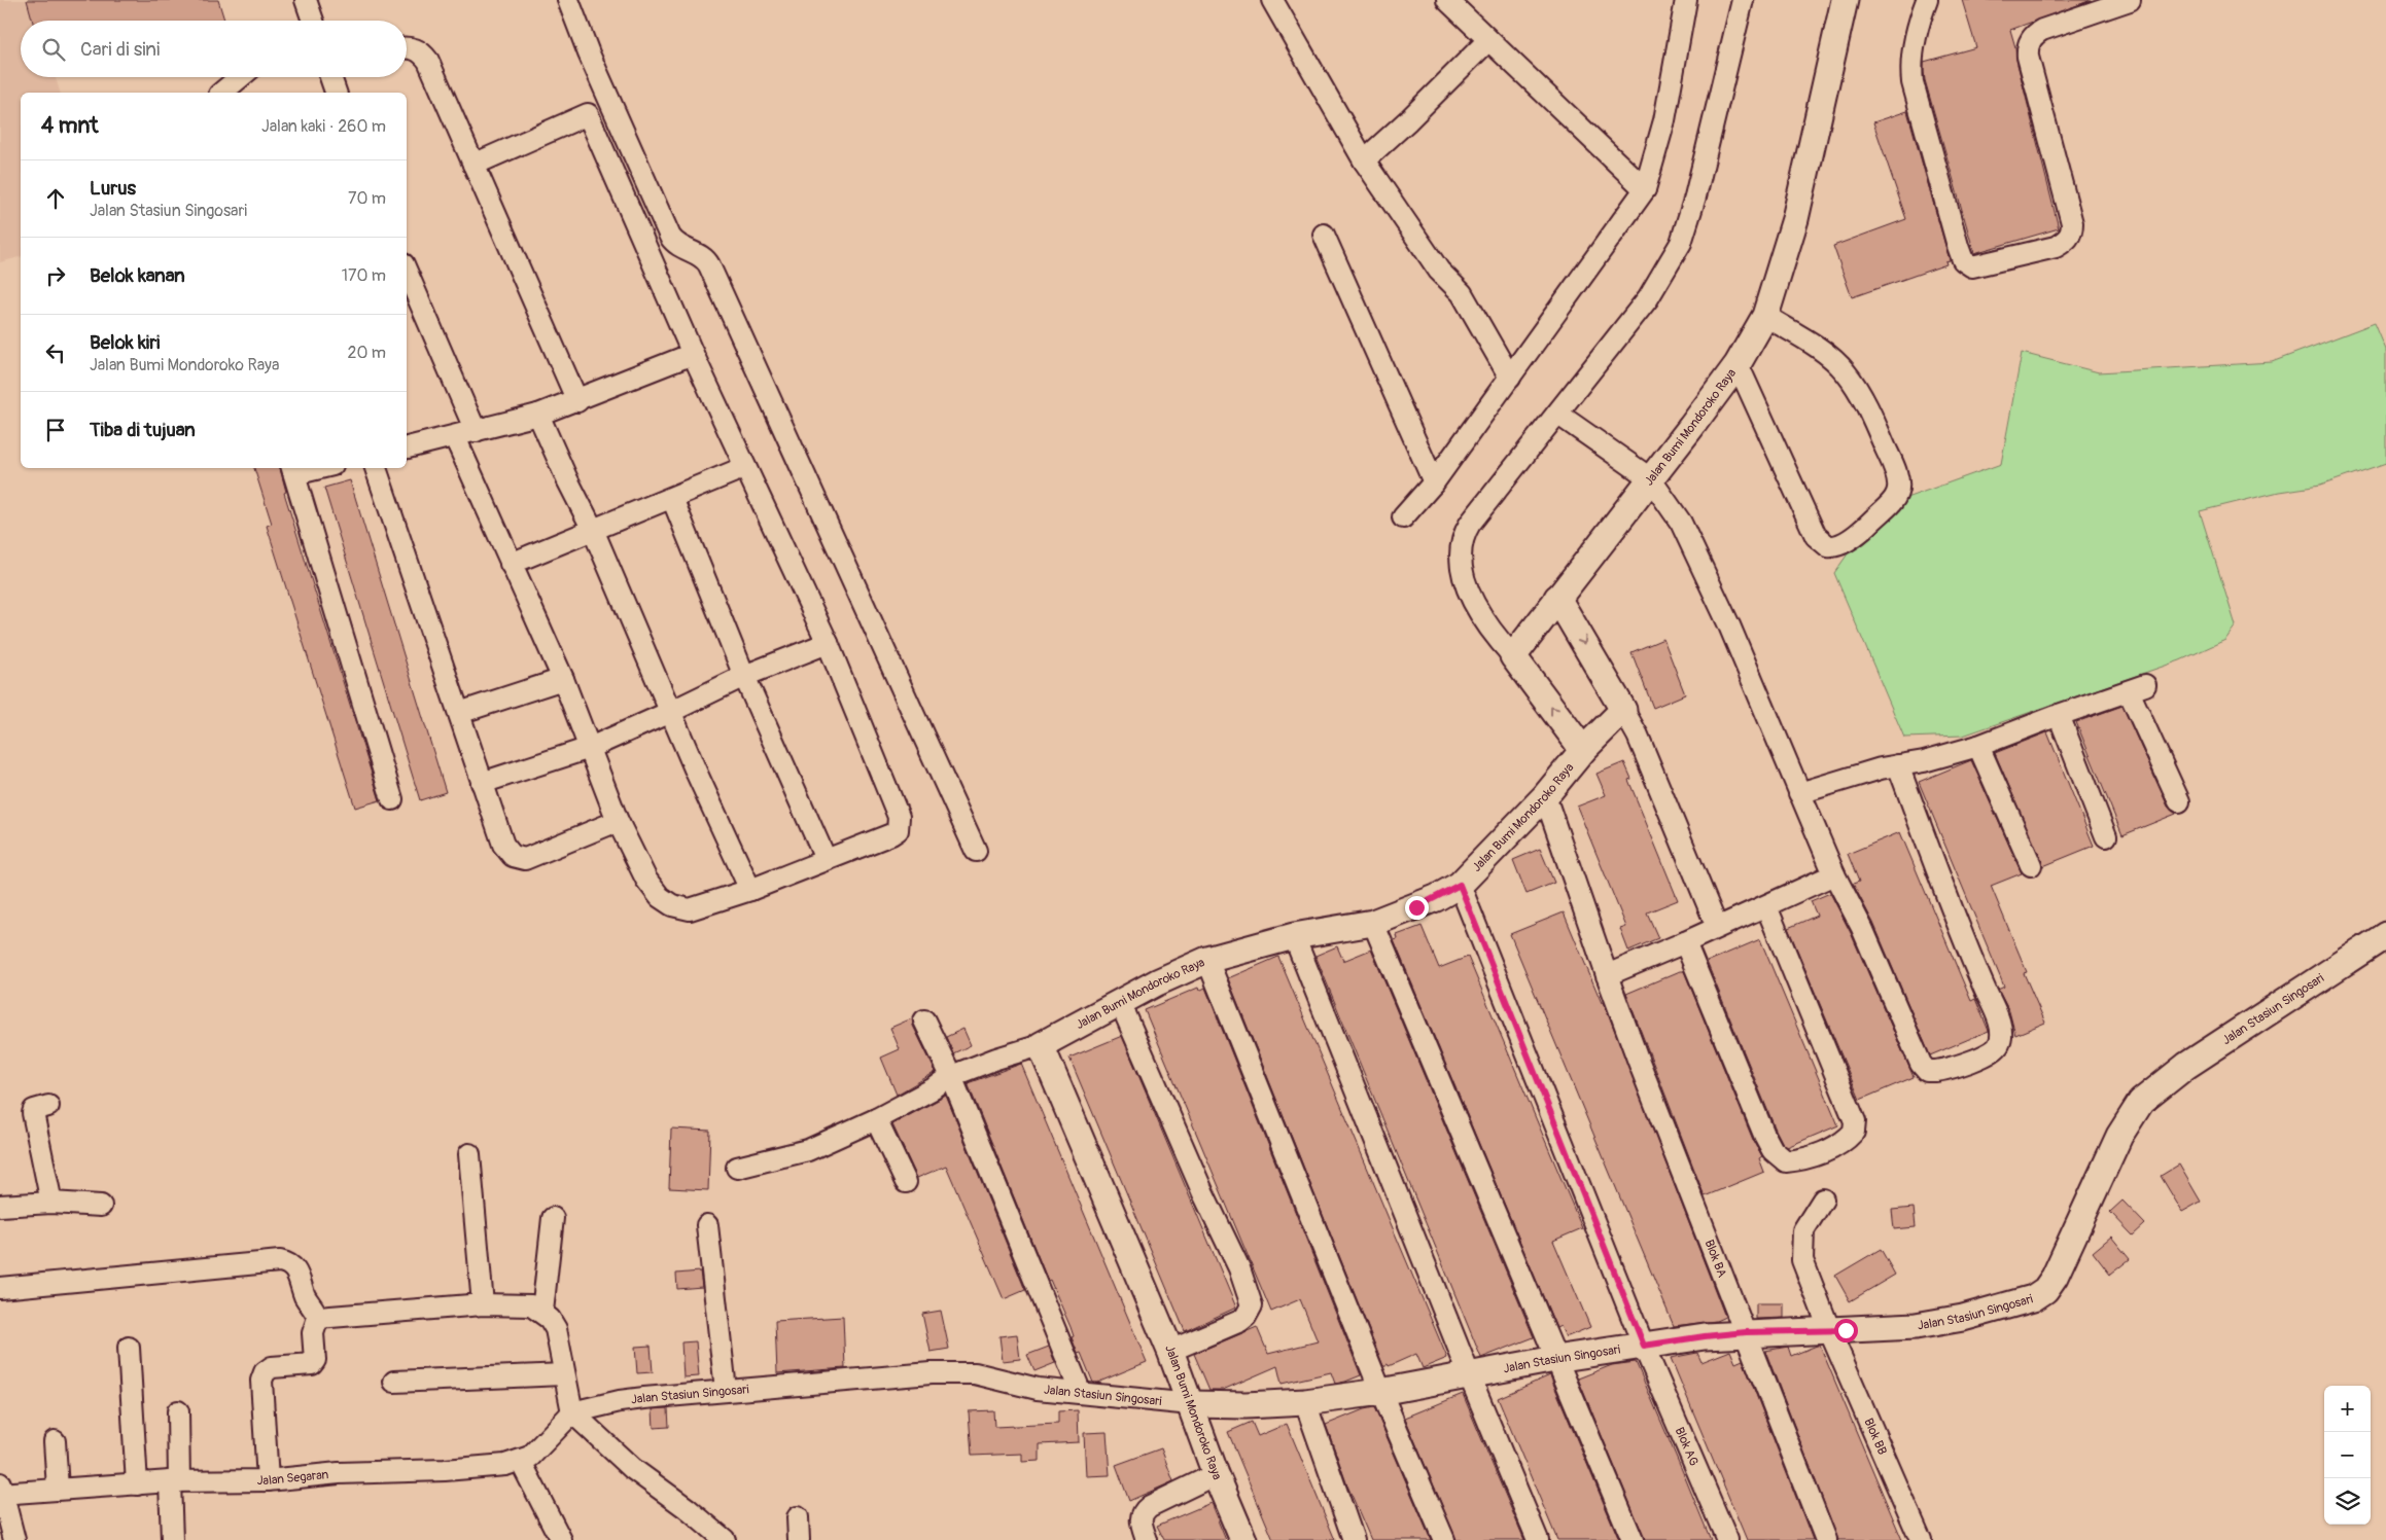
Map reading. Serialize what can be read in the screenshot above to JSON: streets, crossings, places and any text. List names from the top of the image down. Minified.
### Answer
{"streets":{"street":["Jalan Bumi Mondoroko Raya","Jalan Stasiun Singosari","Blok BA","Blok BB","Blok AG","Jalan Segaran"]},"crossings":[["Jalan Bumi Mondoroko Raya","Jalan Stasiun Singosari"],["Jalan Bumi Mondoroko Raya","Blok BA"],["Jalan Bumi Mondoroko Raya","Blok AG"],["Jalan Stasiun Singosari","Blok BA"],["Jalan Stasiun Singosari","Blok BB"],["Jalan Stasiun Singosari","Blok AG"],["Jalan Stasiun Singosari","Jalan Segaran"]],"page":{"search":"Cari di sini","heading":["4 mnt","Jalan kaki · 260 m"],"list":[["Lurus","Jalan Stasiun Singosari","70 m"],["Belok kanan","170 m"],["Belok kiri","Jalan Bumi Mondoroko Raya","20 m"],"Tiba di tujuan"],"map_buttons":["+","−"]}}
